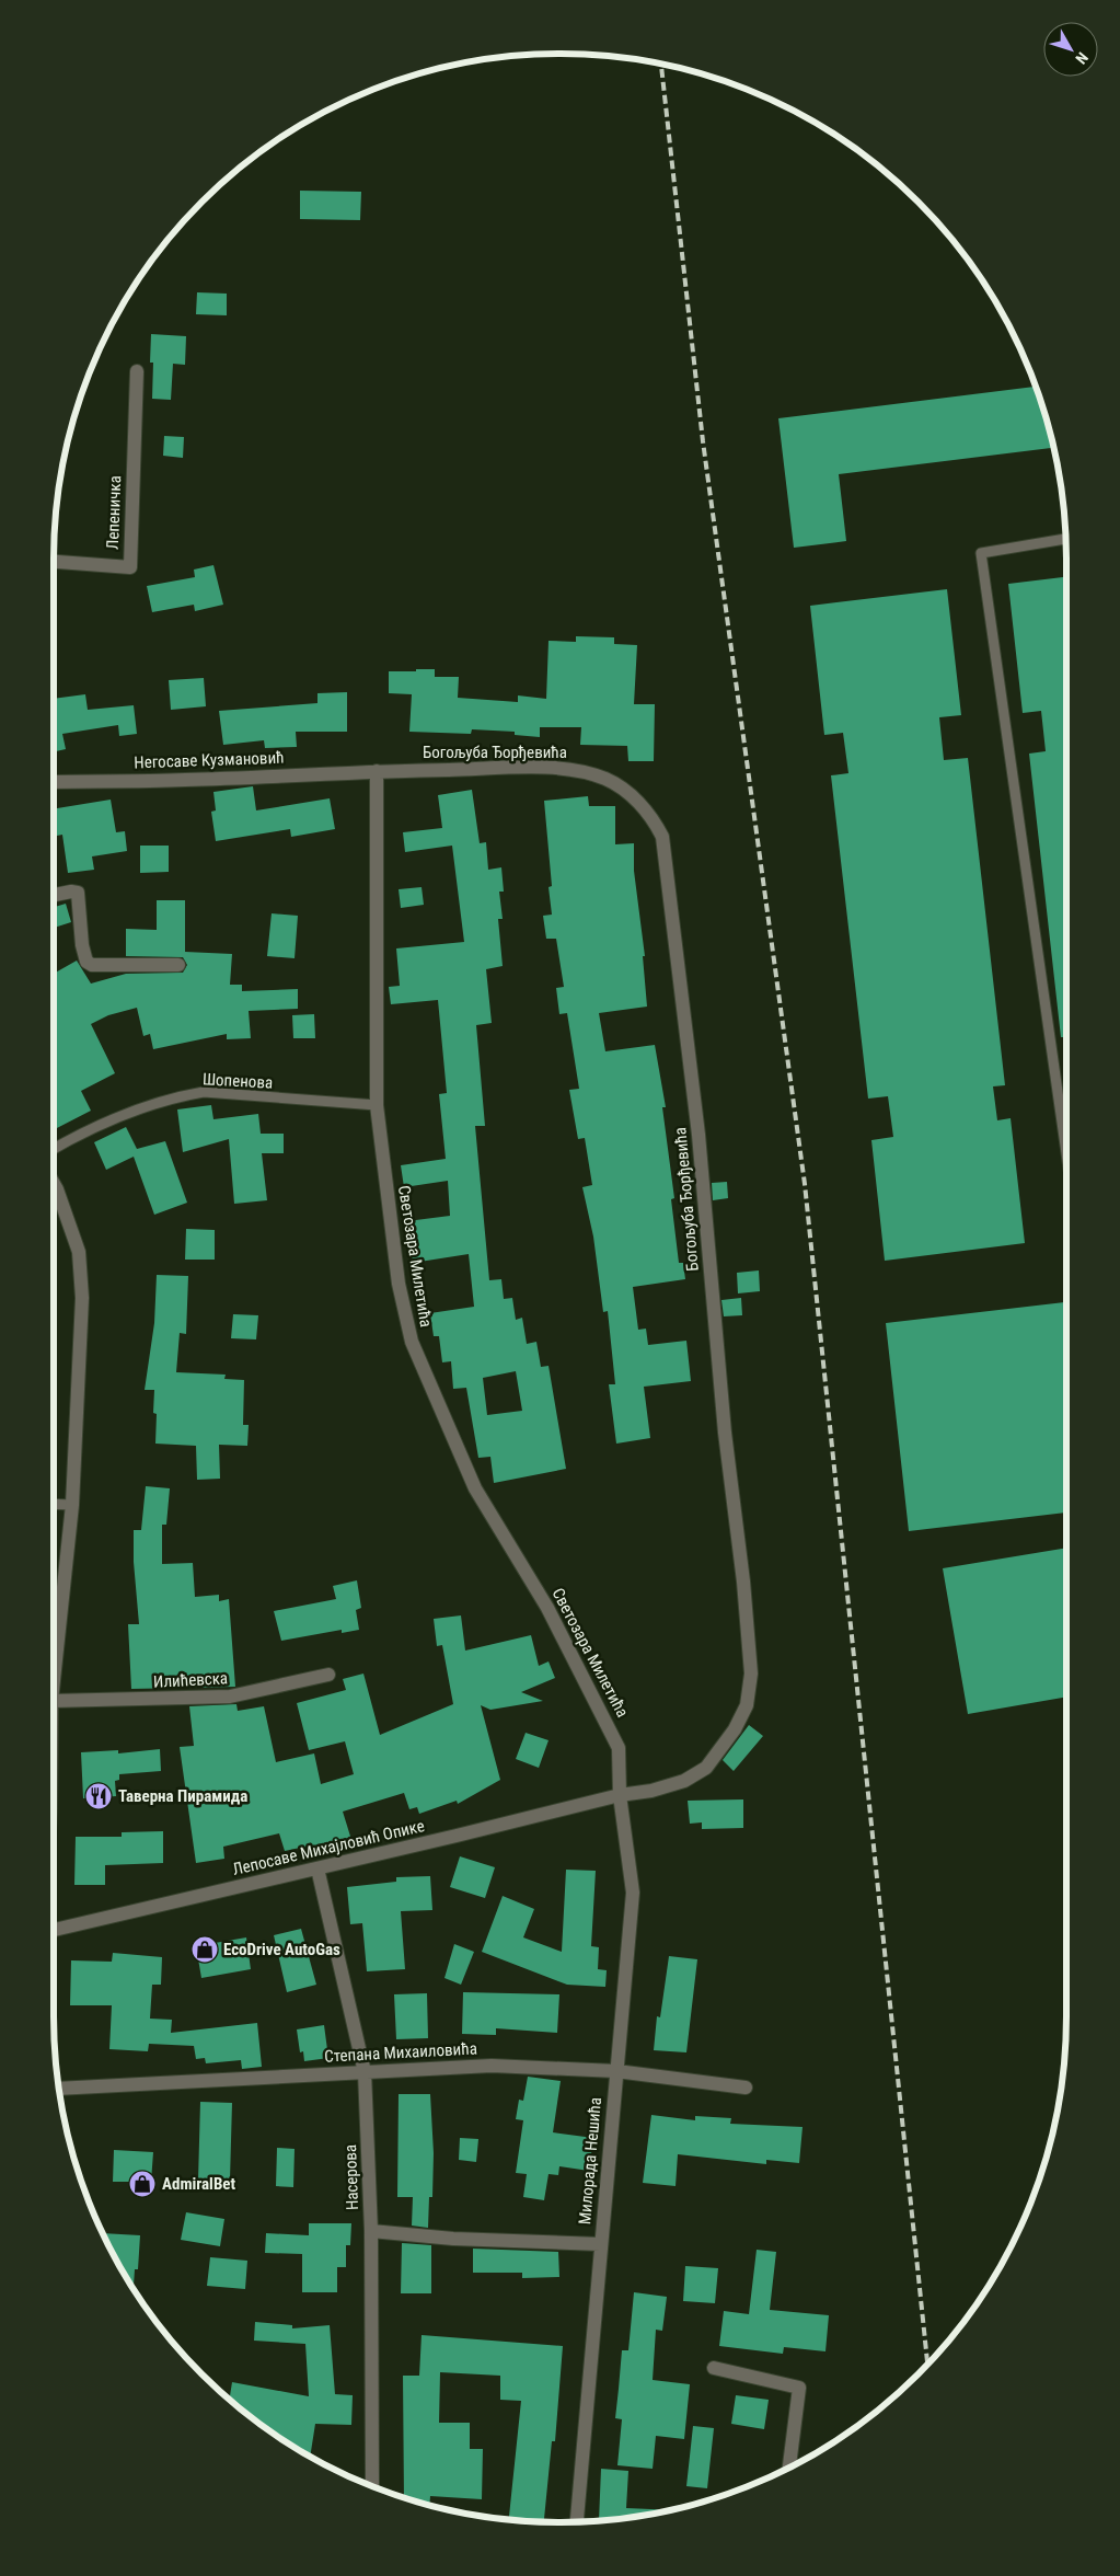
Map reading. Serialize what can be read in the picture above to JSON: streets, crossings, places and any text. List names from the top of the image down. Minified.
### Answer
{"streets":{"street":["Лепеничка","Богољуба Ђорђевића","Негосаве Кузмановић","Светозара Милетића","Илићевска","Лепосаве Михајловић Опике","Степана Михаиловића","Милорада Нешића","Насерова"],"lane":["Шопенова"]},"crossings":[["Богољуба Ђорђевића","Негосаве Кузмановић"],["Богољуба Ђорђевића","Светозара Милетића"],["Богољуба Ђорђевића","Лепосаве Михајловић Опике"],["Богољуба Ђорђевића","Милорада Нешића"],["Негосаве Кузмановић","Светозара Милетића"],["Шопенова","Светозара Милетића"],["Светозара Милетића","Лепосаве Михајловић Опике"],["Светозара Милетића","Милорада Нешића"],["Лепосаве Михајловић Опике","Милорада Нешића"],["Лепосаве Михајловић Опике","Насерова"],["Степана Михаиловића","Милорада Нешића"],["Степана Михаиловића","Насерова"]],"places":{"restaurant":["Таверна Пирамида"],"shop":["EcoDrive AutoGas","AdmiralBet"]},"north":"bottom right"}
